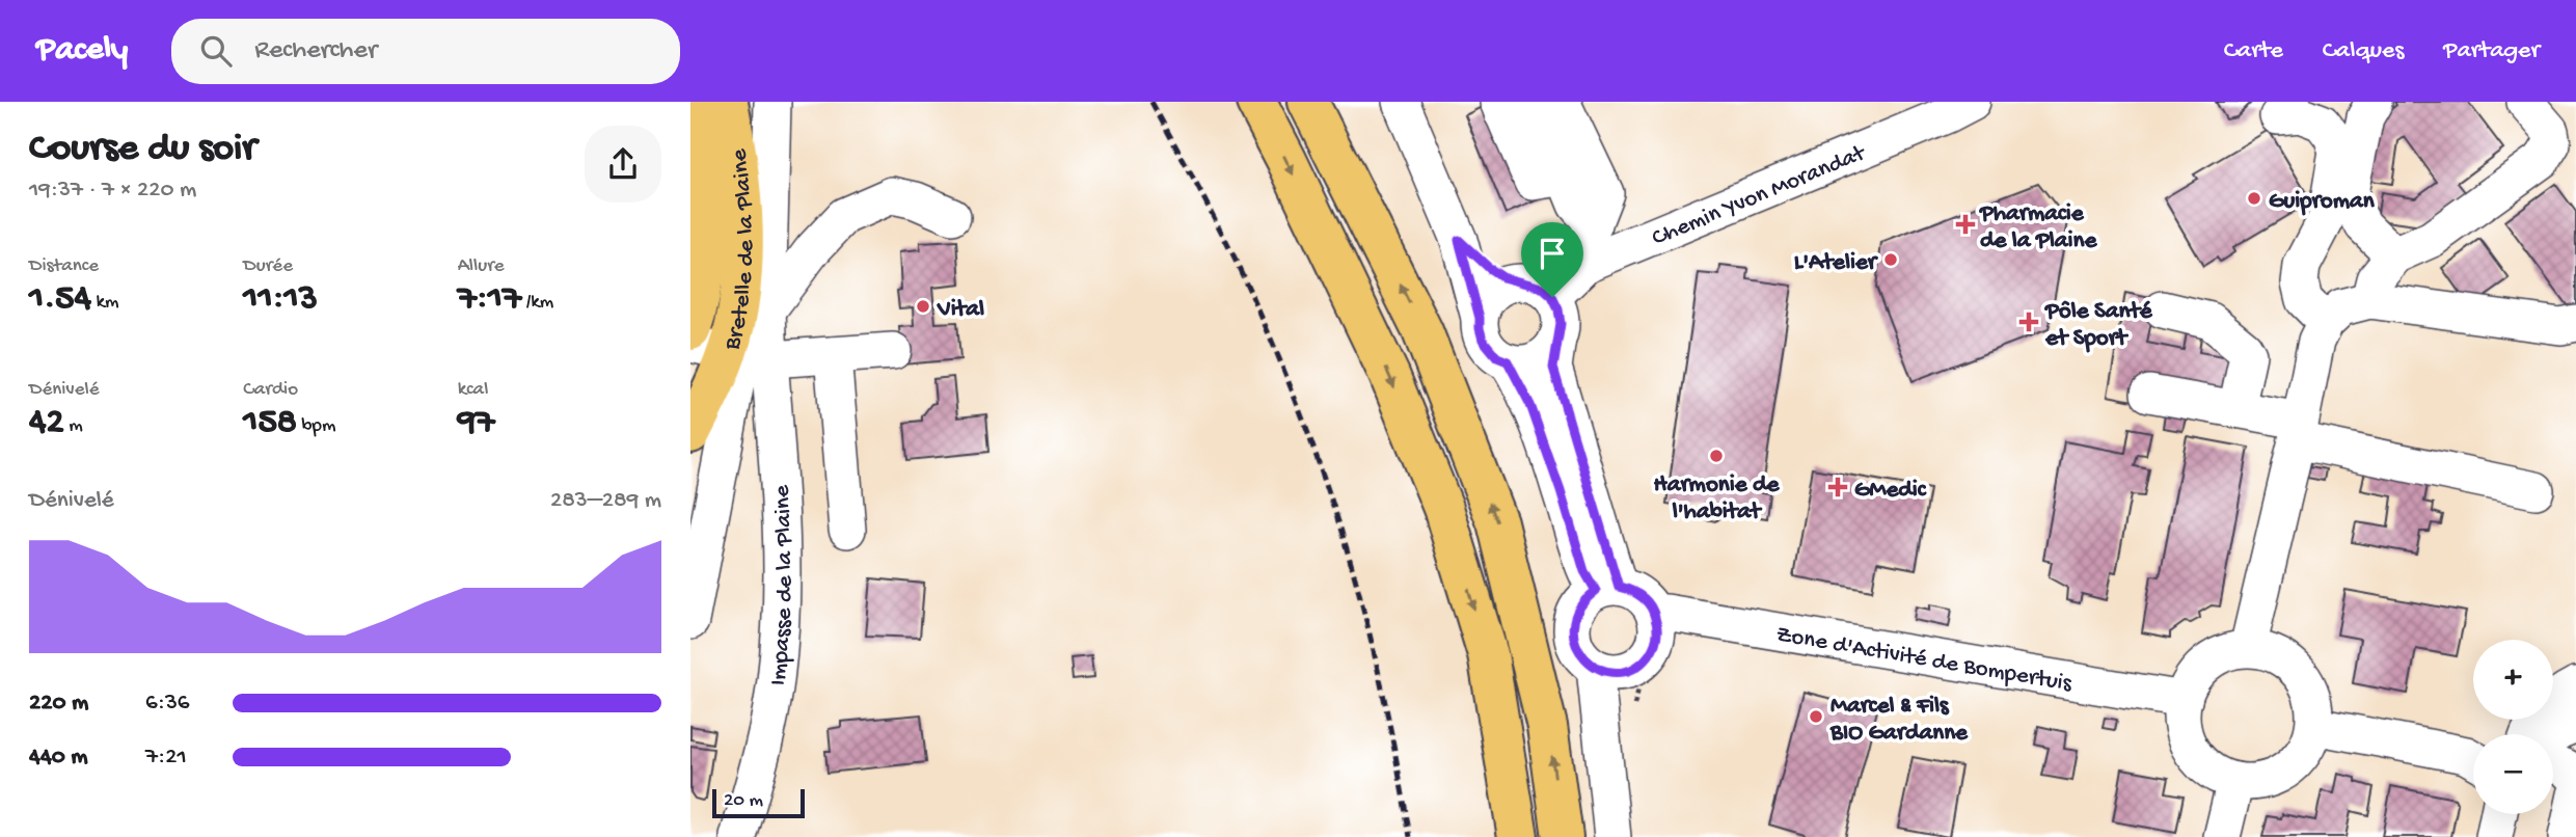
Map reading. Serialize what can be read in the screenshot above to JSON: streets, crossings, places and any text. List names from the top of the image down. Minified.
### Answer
{"streets":{"main road":["Bretelle de la Plaine"],"street":["Chemin Yvon Morandat","Impasse de la Plaine","Zone d'Activité de Bompertuis"]},"crossings":[["Bretelle de la Plaine","Impasse de la Plaine"]],"places":{"other":["Guiproman","L'Atelier","Vital","Harmonie de l'habitat","Marcel & Fils BIO Gardanne"],"health":["Pharmacie de la Plaine","Pôle Santé et Sport","GMedic"]},"scale_bar":"20 m","page":{"header":"Pacely","search":"Rechercher","nav":["Carte","Calques","Partager"],"heading":["Course du soir","19:37 · 7 × 220 m"],"stats":[["Distance","1.54 km"],["Durée","11:13"],["Allure","7:17 /km"],["Dénivelé","42 m"],["Cardio","158 bpm"],["kcal","97"]],"chart":["Dénivelé","283–289 m"],"map_buttons":["+","−"],"list":[{"name":"220 m","note":"6:36"},{"name":"440 m","note":"7:21"}],"scale":"20 m"}}
